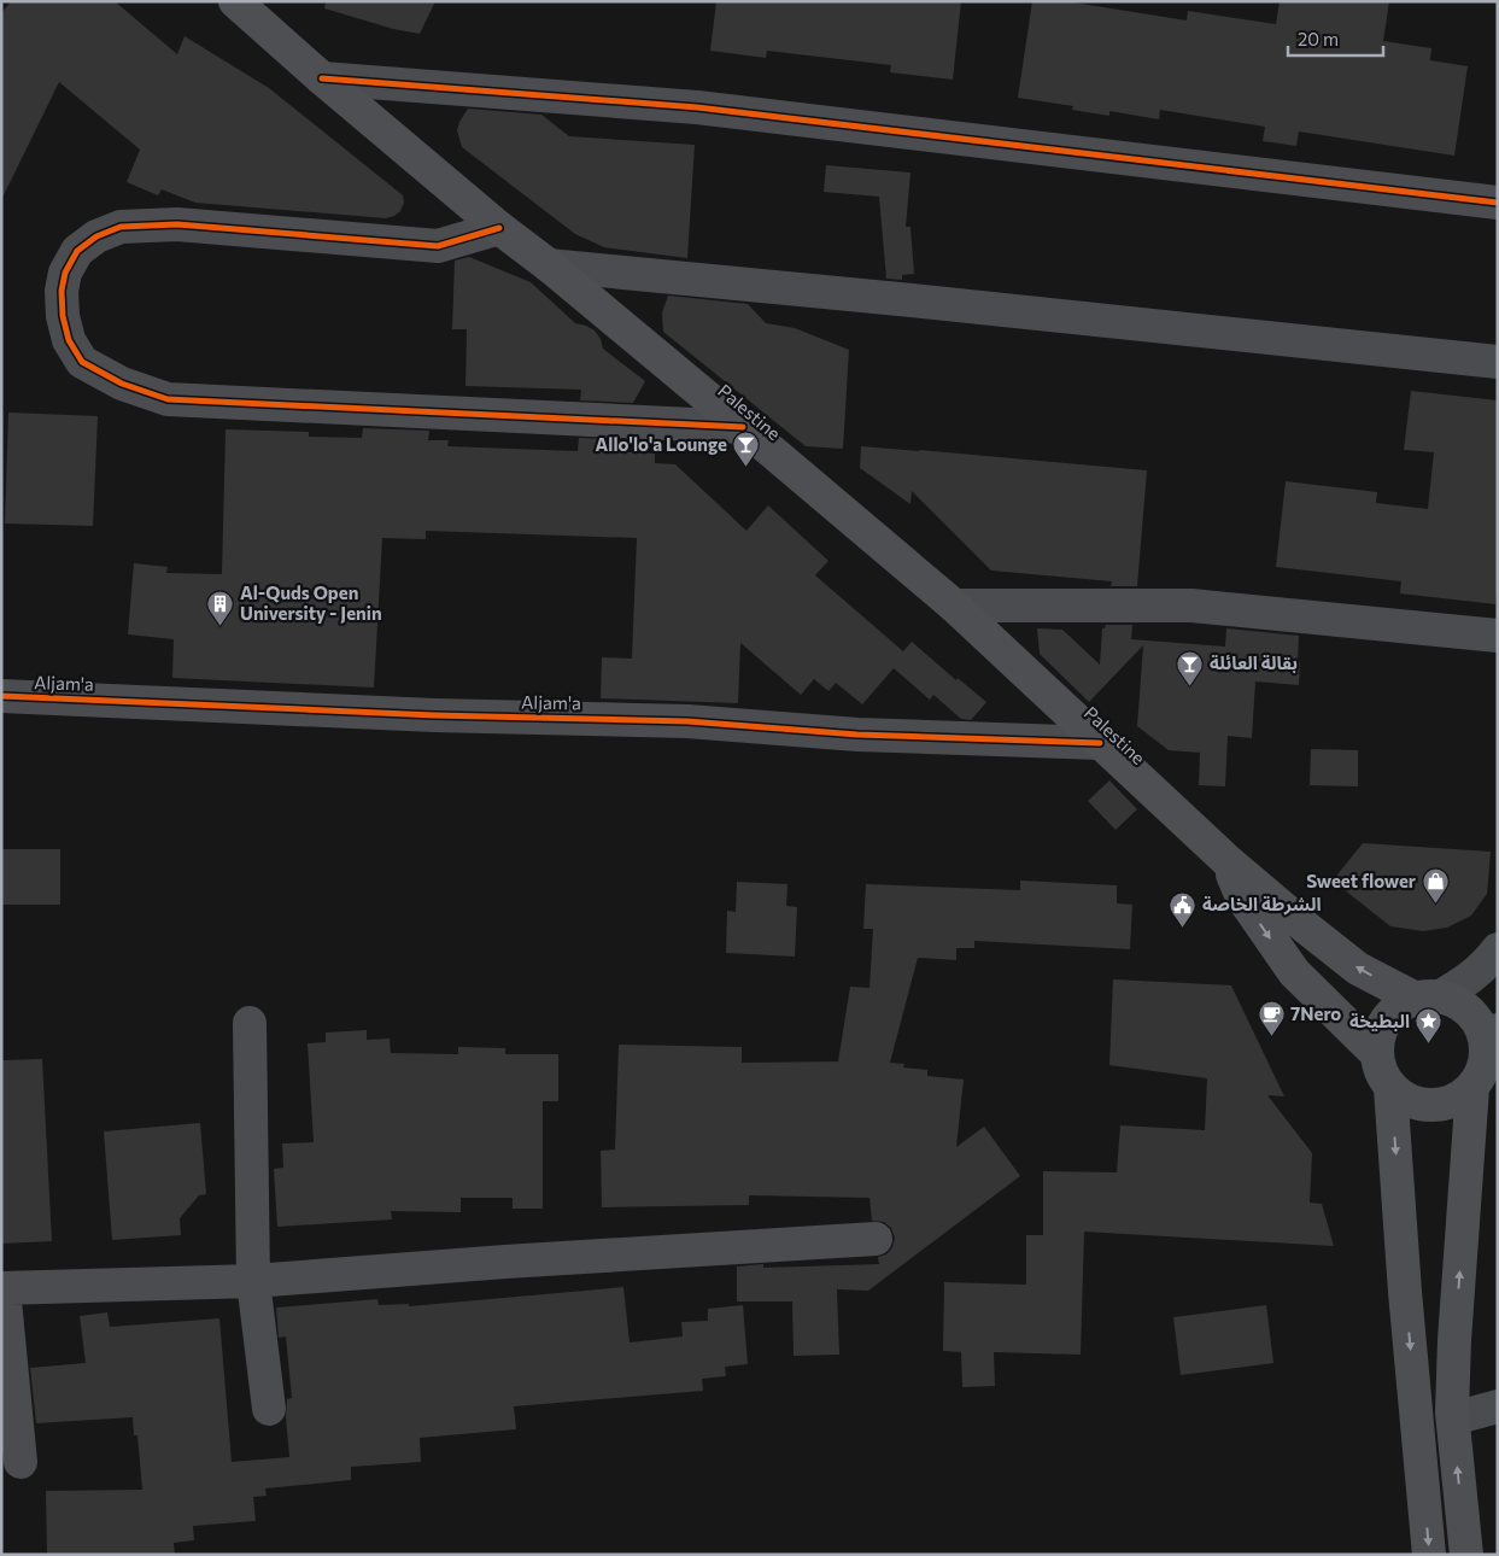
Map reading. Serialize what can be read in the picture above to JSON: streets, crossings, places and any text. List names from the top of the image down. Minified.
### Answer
{"streets":{"main road":["Palestine"],"street":["Aljam'a"]},"crossings":[["Palestine","Aljam'a"]],"places":{"bar":["Allo'lo'a Lounge","بقالة العائلة"],"building":["Al-Quds Open University - Jenin"],"shop":["Sweet flower"],"public building":["الشرطة الخاصة"],"cafe":["7Nero"],"place":["البطيخة"]},"scale_bar":"20 m"}
